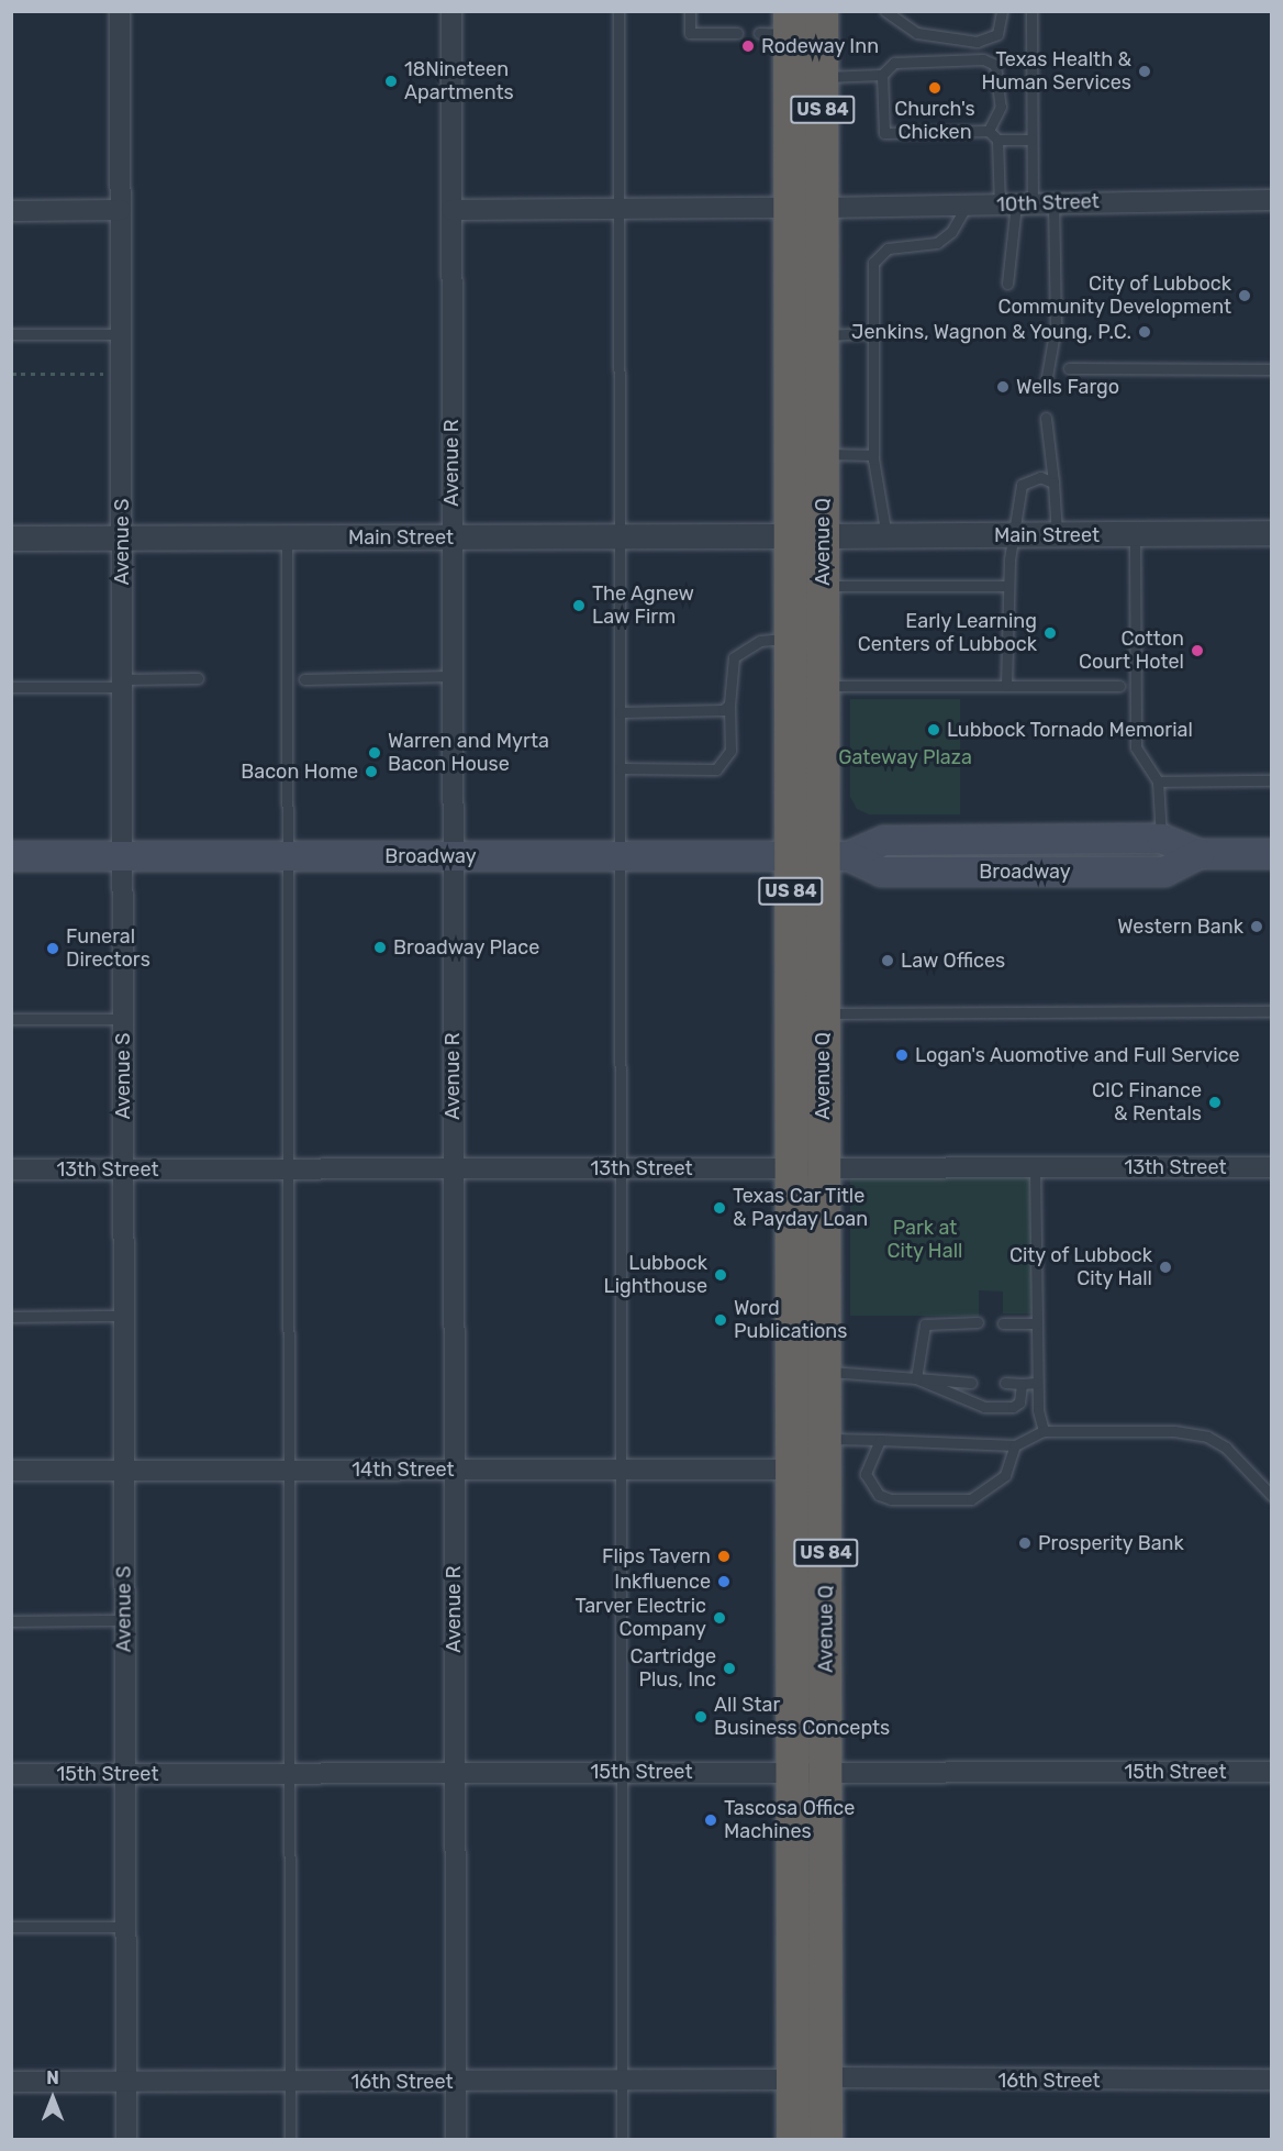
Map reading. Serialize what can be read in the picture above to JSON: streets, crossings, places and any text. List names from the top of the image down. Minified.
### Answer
{"streets":{"highway":["US 84","Avenue Q"],"main road":["Broadway"],"street":["10th Street","Avenue R","Main Street","Avenue S","13th Street","14th Street","15th Street","16th Street"]},"crossings":[["10th Street","Avenue Q"],["Avenue R","Main Street"],["Avenue R","Broadway"],["Avenue R","13th Street"],["Avenue R","14th Street"],["Avenue R","15th Street"],["Avenue R","16th Street"],["Main Street","Avenue S"],["Main Street","Avenue Q"],["Avenue S","Broadway"],["Avenue S","13th Street"],["Avenue S","14th Street"],["Avenue S","15th Street"],["Avenue S","16th Street"],["Avenue Q","Broadway"],["Avenue Q","13th Street"],["Avenue Q","14th Street"],["Avenue Q","15th Street"],["Avenue Q","16th Street"]],"parks":["Gateway Plaza","Park at City Hall"],"places":["Rodeway Inn","Texas Health & Human Services","18Nineteen Apartments","Church's Chicken","City of Lubbock Community Development","Jenkins, Wagnon & Young, P.C.","Wells Fargo","The Agnew Law Firm","Early Learning Centers of Lubbock","Cotton Court Hotel","Lubbock Tornado Memorial","Warren and Myrta Bacon House","Bacon Home","Western Bank","Broadway Place","Funeral Directors","Law Offices","Logan's Auomotive and Full Service","CIC Finance & Rentals","Texas Car Title & Payday Loan","City of Lubbock City Hall","Lubbock Lighthouse","Word Publications","Prosperity Bank","Flips Tavern","Inkfluence","Tarver Electric Company","Cartridge Plus, Inc","All Star Business Concepts","Tascosa Office Machines"],"north":"top"}
